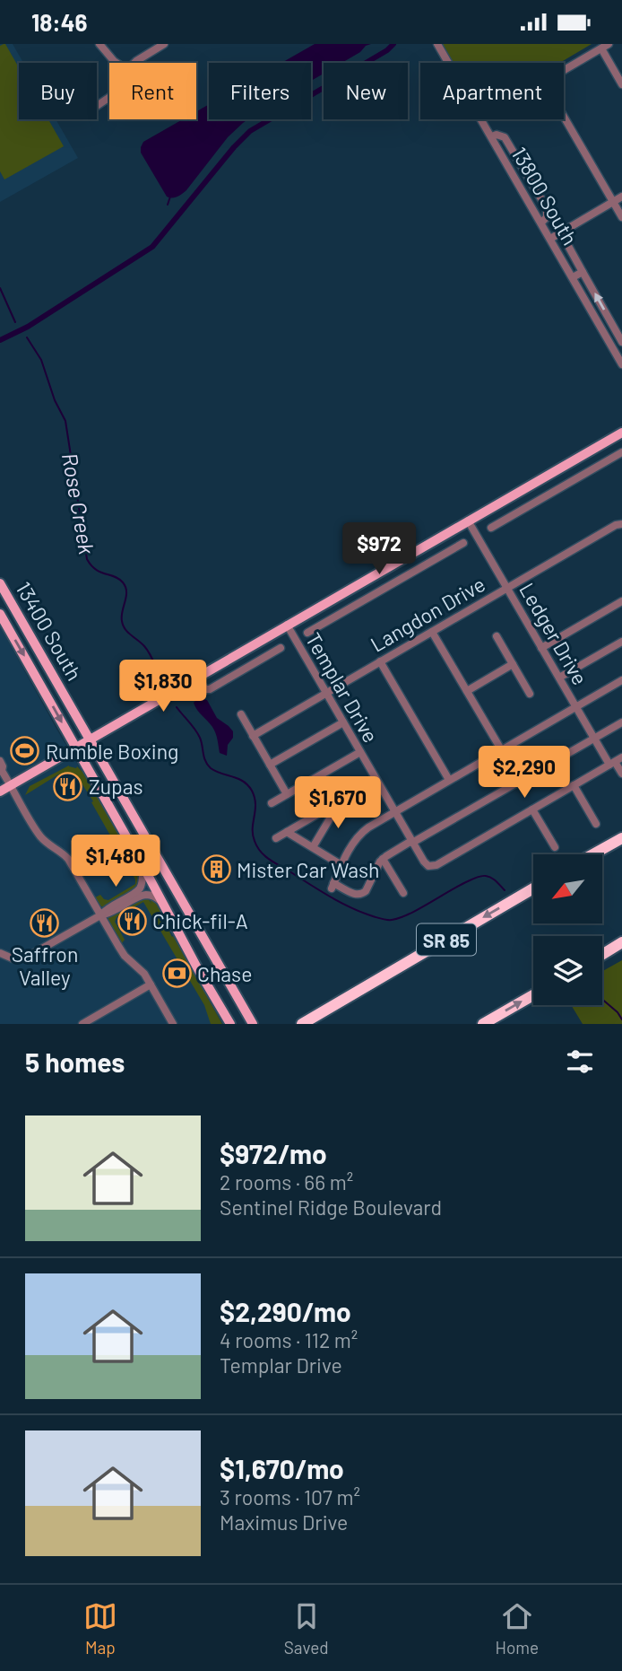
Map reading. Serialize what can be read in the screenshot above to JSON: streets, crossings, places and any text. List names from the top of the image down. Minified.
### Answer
{"streets":{"highway":["SR 85"],"main road":["13400 South"],"street":["13800 South","Langdon Drive","Ledger Drive","Templar Drive"]},"crossings":[["Langdon Drive","Ledger Drive"],["Langdon Drive","Templar Drive"],["Ledger Drive","Templar Drive"]],"water":["Rose Creek"],"places":{"sports":["Rumble Boxing"],"restaurant":["Zupas","Chick-fil-A","Saffron Valley"],"building":["Mister Car Wash"],"bank":["Chase"]},"north":"bottom left","page":{"status":"18:46","chip":["Buy","Rent","Filters","New","Apartment"],"price":["$972","$1,830","$2,290","$1,670","$1,480"],"heading":"5 homes","list":[{"name":"$972/mo","note":"2 rooms · 66 m² · Sentinel Ridge Boulevard"},{"name":"$2,290/mo","note":"4 rooms · 112 m² · Templar Drive"},{"name":"$1,670/mo","note":"3 rooms · 107 m² · Maximus Drive"}],"tabs":["Map","Saved","Home"]}}
